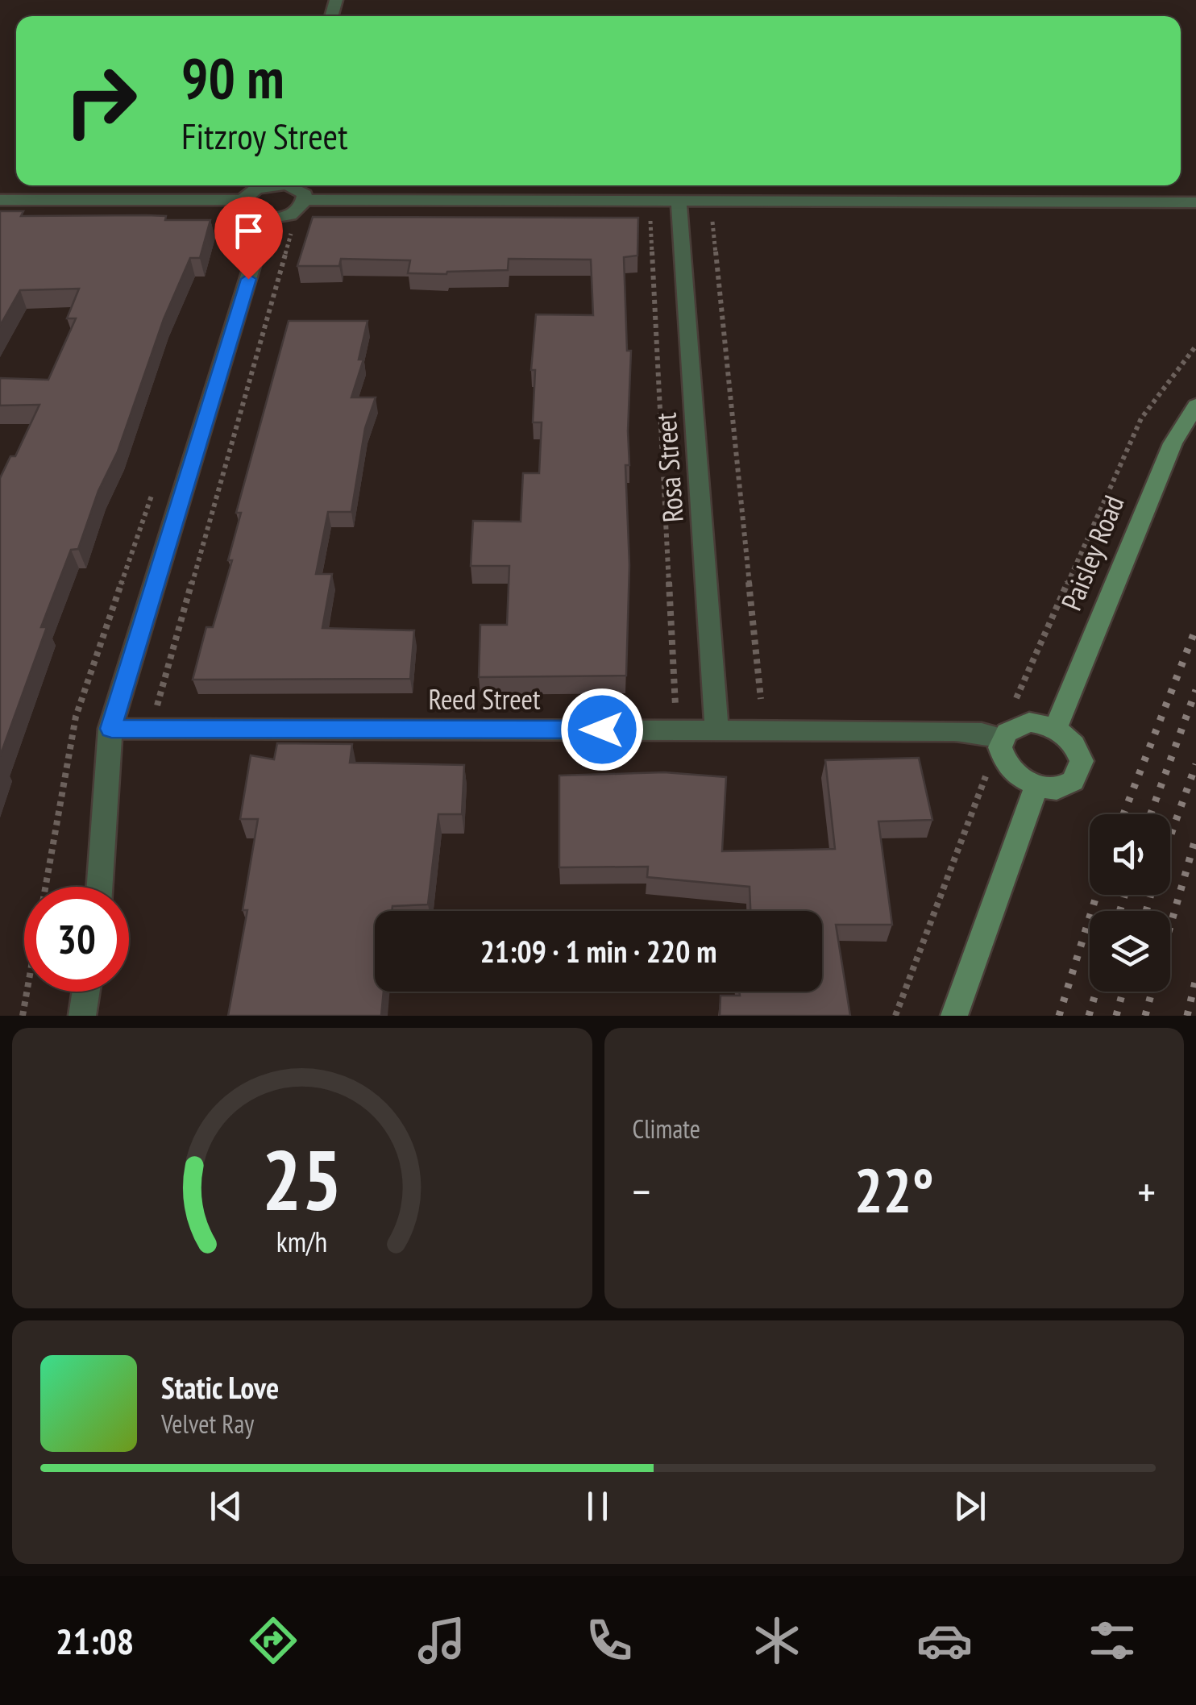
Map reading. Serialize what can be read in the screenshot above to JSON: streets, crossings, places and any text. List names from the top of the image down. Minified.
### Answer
{"streets":{"main road":["Paisley Road"],"street":["Rosa Street","Reed Street"]},"crossings":[["Rosa Street","Reed Street"],["Paisley Road","Reed Street"]],"page":{"turn":["90 m","Fitzroy Street"],"limit":"30","trip":"21:09 · 1 min · 220 m","tile":"Climate","heat":["−","22°","+"],"song":["Static Love","Velvet Ray"],"tabs":"21:08","gauge":["25","km/h"]}}
